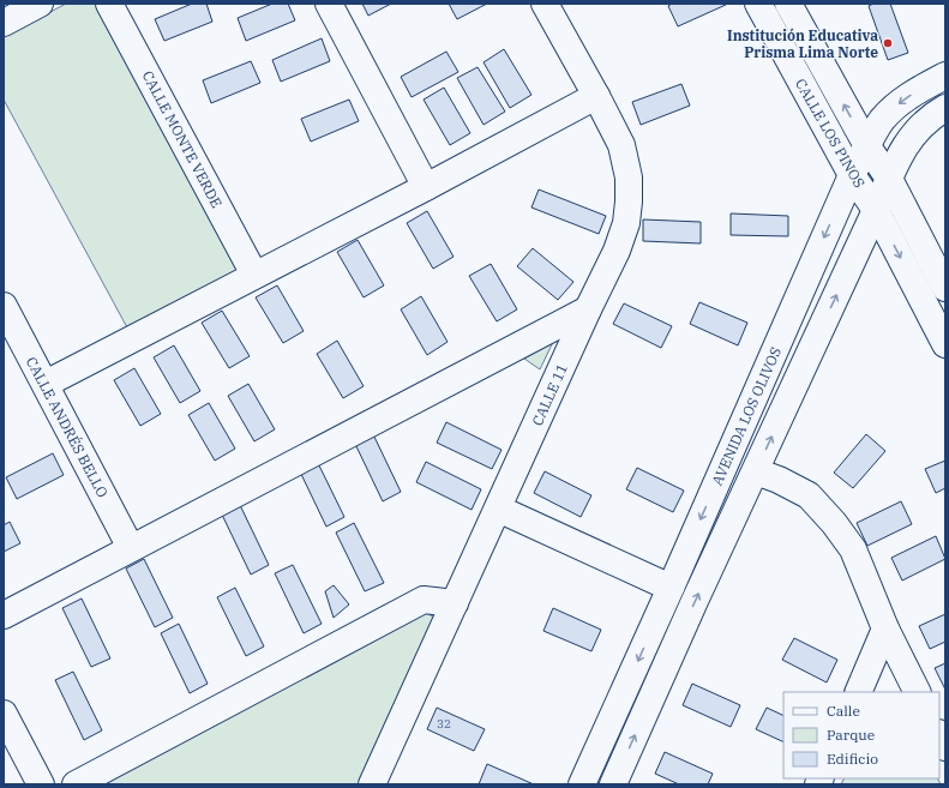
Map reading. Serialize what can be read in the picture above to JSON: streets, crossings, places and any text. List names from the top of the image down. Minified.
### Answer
{"streets":{"street":["CALLE LOS PINOS","CALLE MONTE VERDE","CALLE 11","AVENIDA LOS OLIVOS","CALLE ANDRÉS BELLO"]},"crossings":[["CALLE LOS PINOS","AVENIDA LOS OLIVOS"]],"places":["Institución Educativa Prisma Lima Norte"],"house_numbers":["32"],"legend":["Calle","Parque","Edificio"]}
